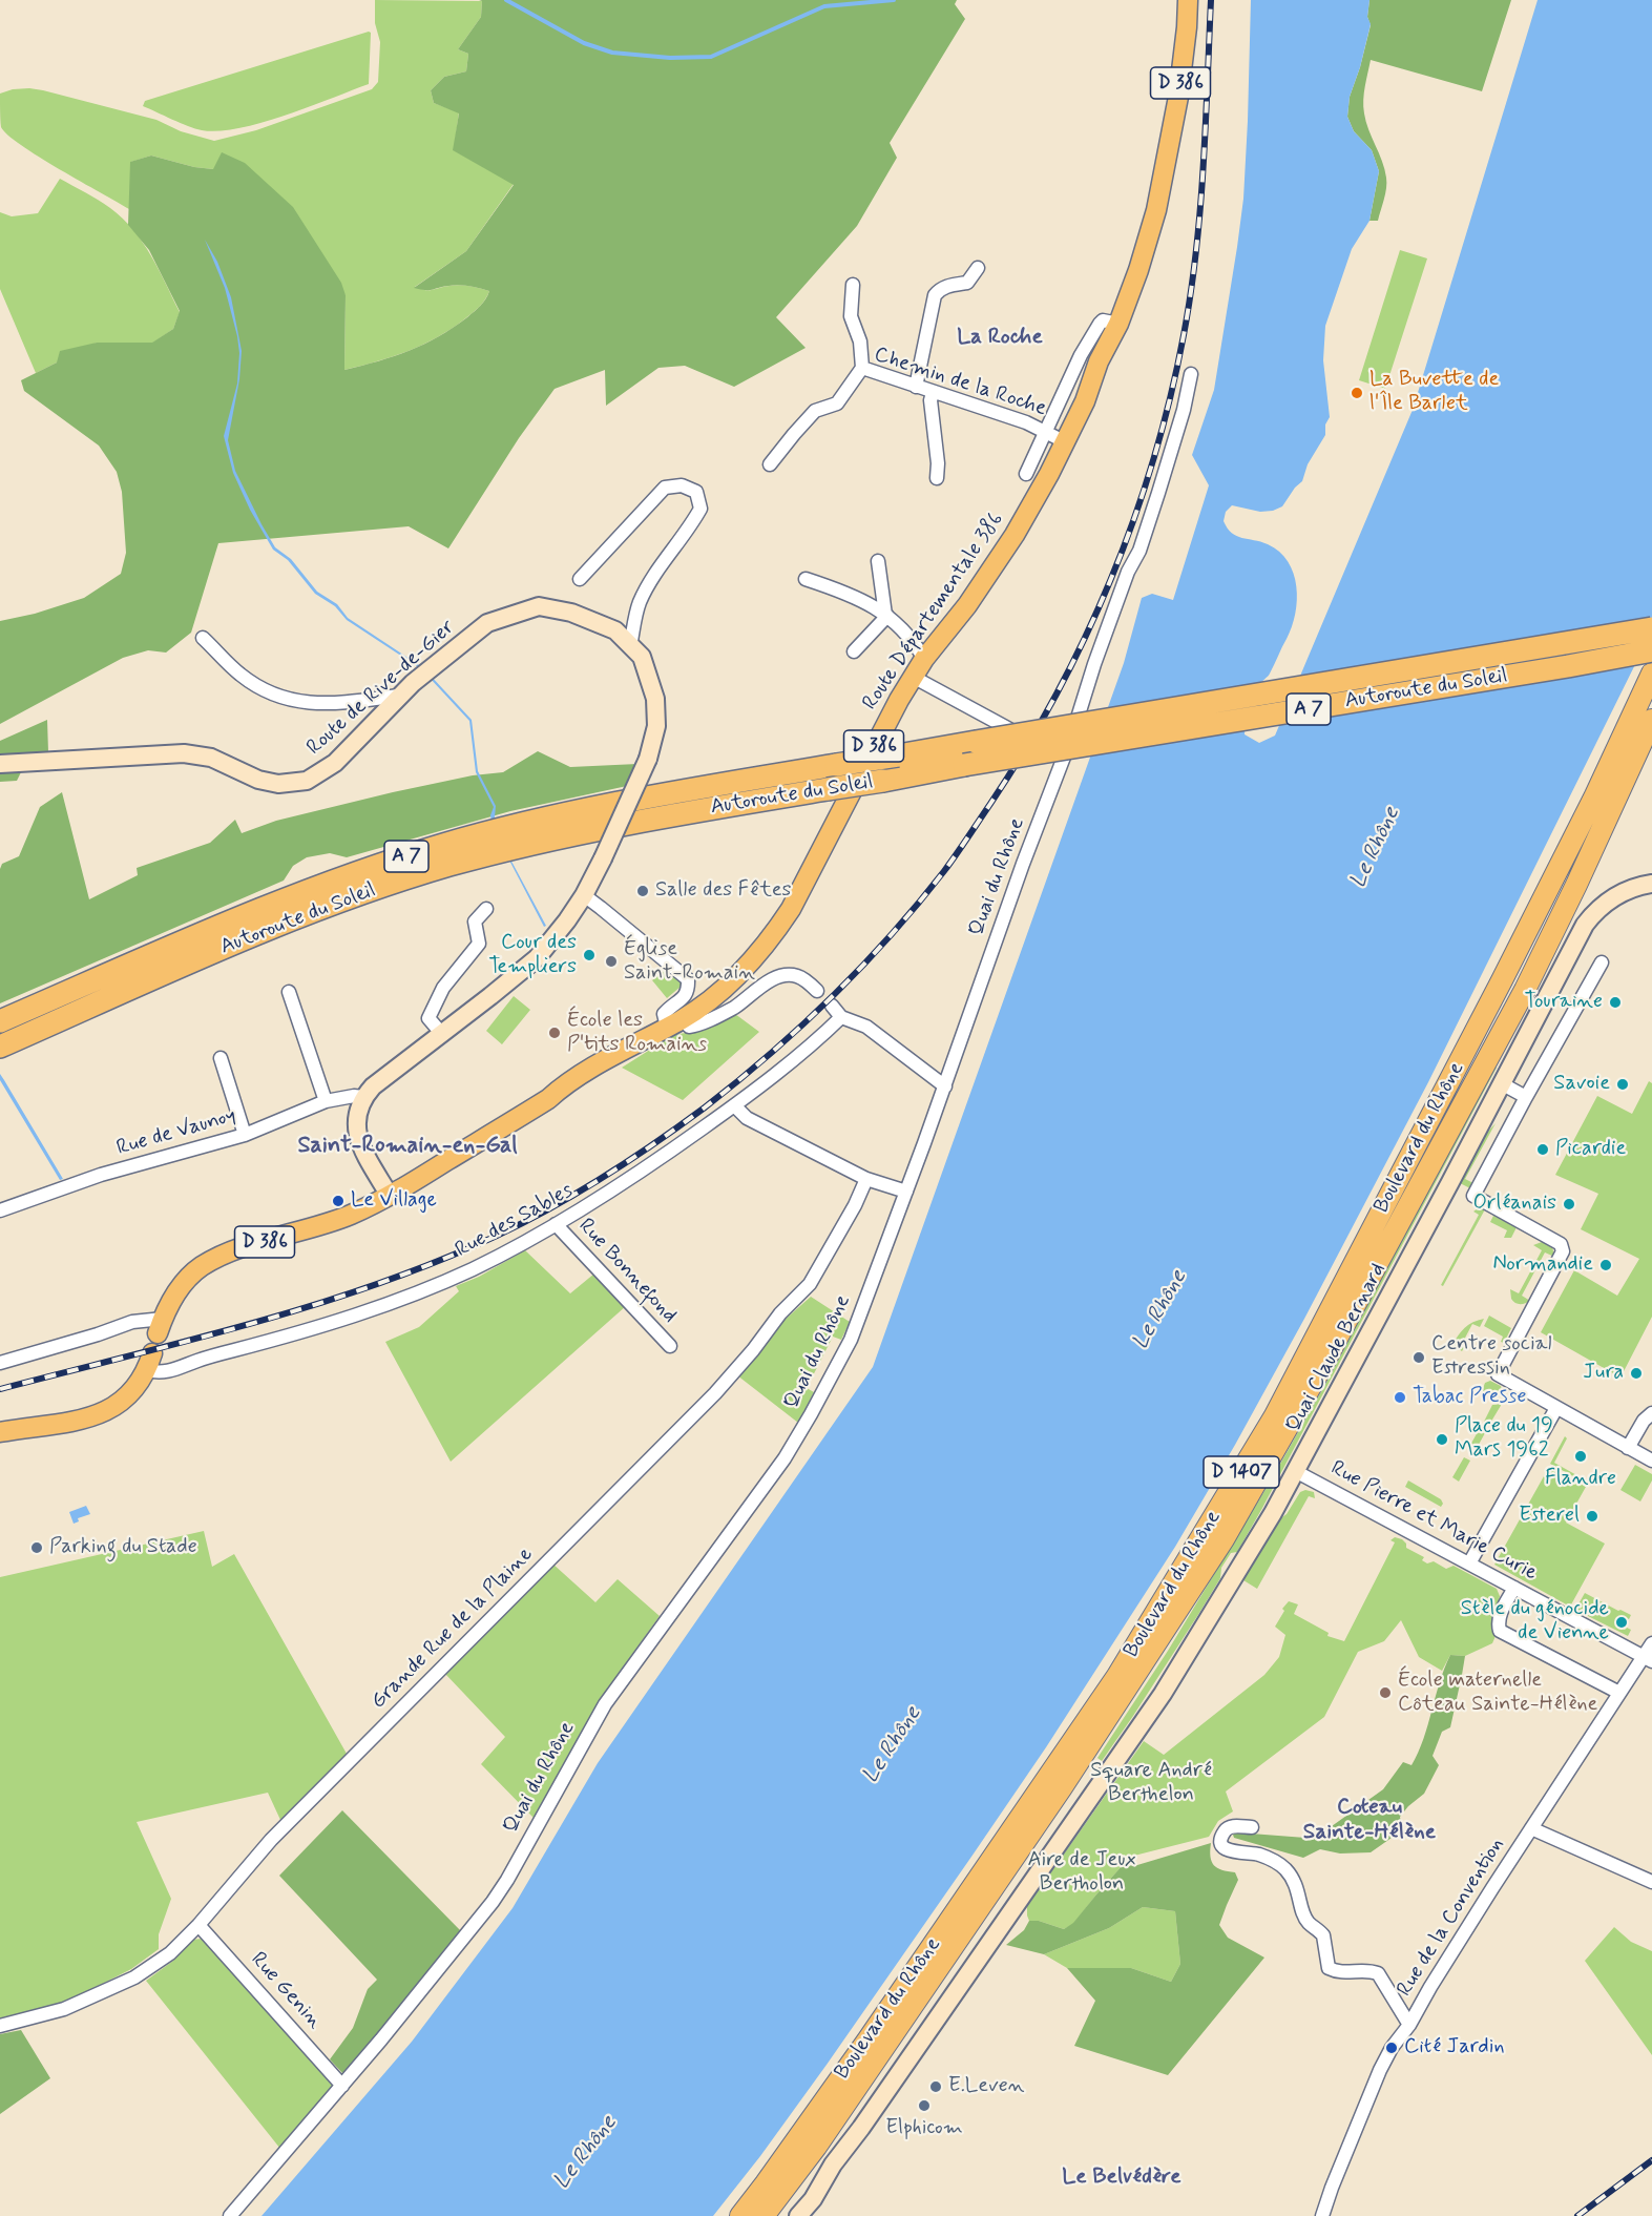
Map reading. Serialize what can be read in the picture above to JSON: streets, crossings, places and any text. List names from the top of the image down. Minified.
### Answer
{"streets":{"highway":["Autoroute du Soleil","A 7","Boulevard du Rhône","D 1407"],"main road":["D 386","Route Départementale 386","Route de Rive-de-Gier","Quai Claude Bernard"],"street":["Chemin de la Roche","Quai du Rhône","Rue de Vaunoy","Rue des Sables","Rue Bonnefond","Rue Pierre et Marie Curie","Grande Rue de la Plaine","Rue de la Convention","Rue Genin"]},"crossings":[["Chemin de la Roche","Route Départementale 386"],["Route de Rive-de-Gier","Rue de Vaunoy"],["Quai du Rhône","Rue Genin"],["Rue des Sables","Rue Bonnefond"],["Quai Claude Bernard","Rue Pierre et Marie Curie"],["Rue Pierre et Marie Curie","Rue de la Convention"],["Grande Rue de la Plaine","Rue Genin"]],"districts":["La Roche","Saint-Romain-en-Gal","Coteau Sainte-Hélène","Le Belvédère"],"water":["Le Rhône"],"parks":["Square André Berthelon","Aire de Jeux Bertholon"],"places":["La Buvette de l'Île Barlet","Salle des Fêtes","Cour des Templiers","Église Saint-Romain","Touraine","École les P'tits Romains","Savoie","Picardie","Le Village","Orléanais","Normandie","Centre social Estressin","Jura","Tabac Presse","Place du 19 Mars 1962","Flandre","Esterel","Parking du Stade","Stèle du génocide de Vienne","École maternelle Côteau Sainte-Hélène","Cité Jardin","E.Leven","Elphicom"]}
